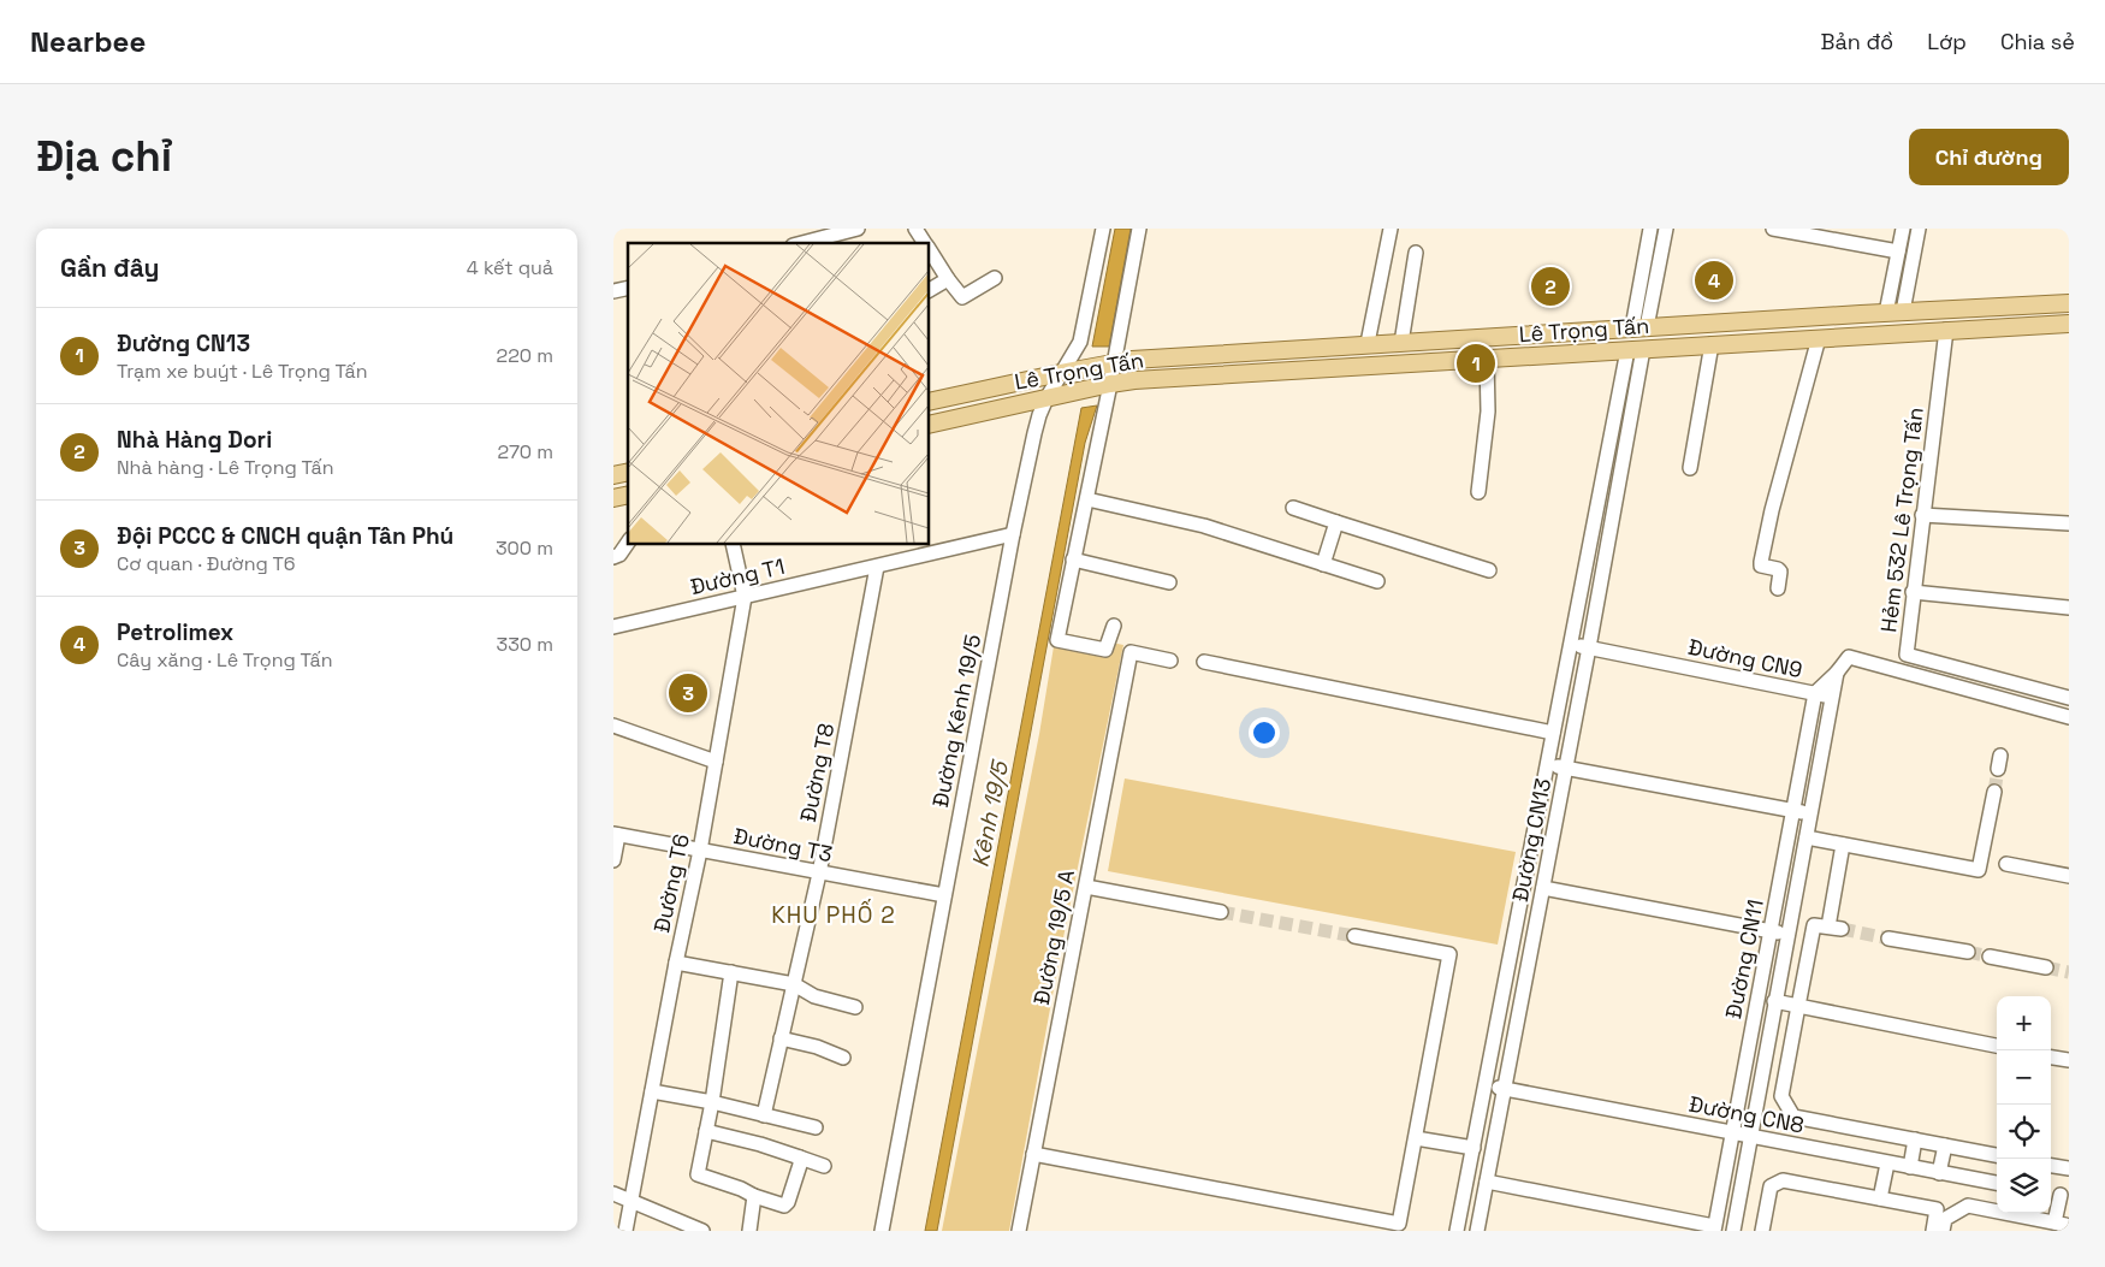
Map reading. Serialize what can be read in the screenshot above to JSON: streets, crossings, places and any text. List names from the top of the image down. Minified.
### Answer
{"streets":{"main road":["Lê Trọng Tấn"],"street":["Hẻm 532 Lê Trọng Tấn","Đường T1","Đường CN9","Đường Kênh 19/5","Đường T8","Đường CN13","Đường T3","Đường T6","Đường 19/5 A","Đường CN11","Đường CN8"]},"crossings":[["Lê Trọng Tấn","Hẻm 532 Lê Trọng Tấn"],["Lê Trọng Tấn","Đường Kênh 19/5"],["Lê Trọng Tấn","Đường CN13"],["Đường T1","Đường Kênh 19/5"],["Đường T1","Đường T8"],["Đường T1","Đường T6"],["Đường CN9","Đường CN13"],["Đường CN9","Đường CN11"],["Đường Kênh 19/5","Đường T3"],["Đường T8","Đường T3"],["Đường CN13","Đường CN8"],["Đường T3","Đường T6"],["Đường CN11","Đường CN8"]],"districts":["KHU PHỐ 2"],"water":["Kênh 19/5"],"page":{"header":"Nearbee","nav":["Bản đồ","Lớp","Chia sẻ"],"buttons":"Chỉ đường","title":"Địa chỉ","heading":["Gần đây","4 kết quả"],"pins":["4","2","1","3"],"list":[{"mark":"1","name":"Đường CN13","note":"Trạm xe buýt · Lê Trọng Tấn","value":"220 m"},{"mark":"2","name":"Nhà Hàng Dori","note":"Nhà hàng · Lê Trọng Tấn","value":"270 m"},{"mark":"3","name":"Đội PCCC & CNCH quận Tân Phú","note":"Cơ quan · Đường T6","value":"300 m"},{"mark":"4","name":"Petrolimex","note":"Cây xăng · Lê Trọng Tấn","value":"330 m"}],"map_buttons":["+","−"]}}
